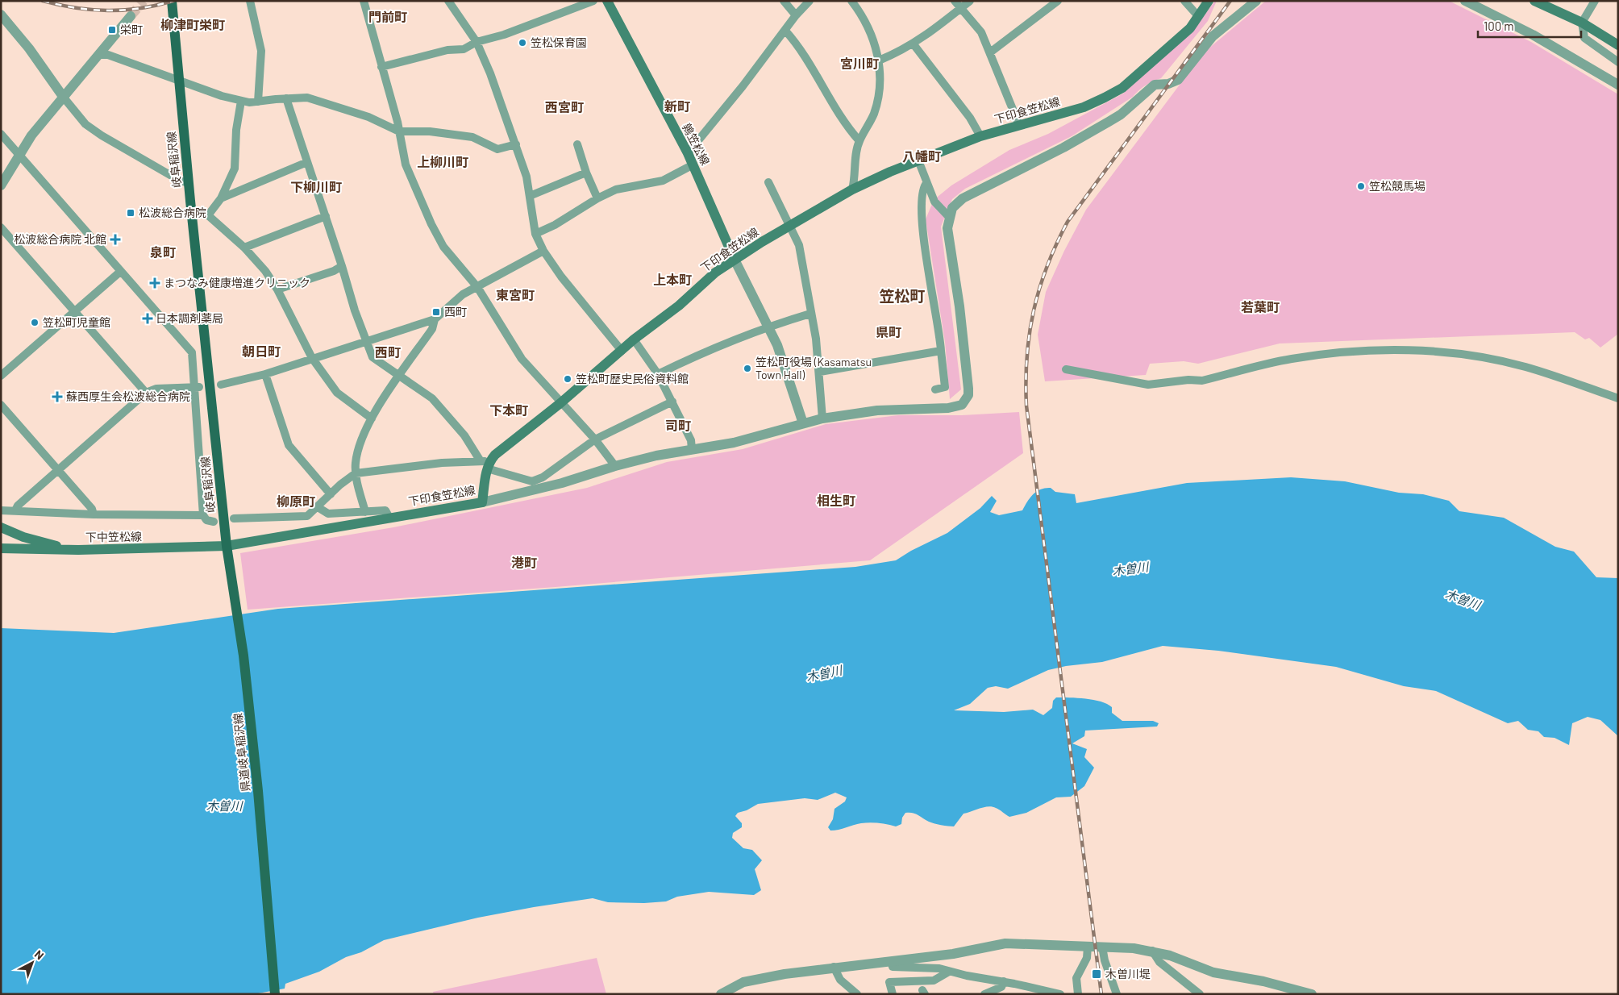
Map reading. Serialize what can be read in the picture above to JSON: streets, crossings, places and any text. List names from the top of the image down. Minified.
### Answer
{"streets":{"main road":["下印食笠松線","鶉笠松線","岐阜稲沢線","下中笠松線","県道岐阜稲沢線"]},"crossings":[["下印食笠松線","鶉笠松線"],["下印食笠松線","岐阜稲沢線"],["下印食笠松線","下中笠松線"],["岐阜稲沢線","下中笠松線"],["岐阜稲沢線","県道岐阜稲沢線"]],"districts":["門前町","柳津町栄町","宮川町","新町","西宮町","八幡町","上柳川町","下柳川町","泉町","上本町","東宮町","笠松町","若葉町","県町","朝日町","西町","下本町","司町","相生町","柳原町","港町"],"water":["木曽川"],"places":{"transit":["栄町","松波総合病院","西町","木曽川堤"],"other":["笠松保育園","笠松競馬場","笠松町児童館","笠松町役場 (Kasamatsu Town Hall)","笠松町歴史民俗資料館"],"health":["松波総合病院 北館","まつなみ健康増進クリニック","日本調剤薬局","蘇西厚生会松波総合病院"]},"scale_bar":"100 m","north":"top right"}
